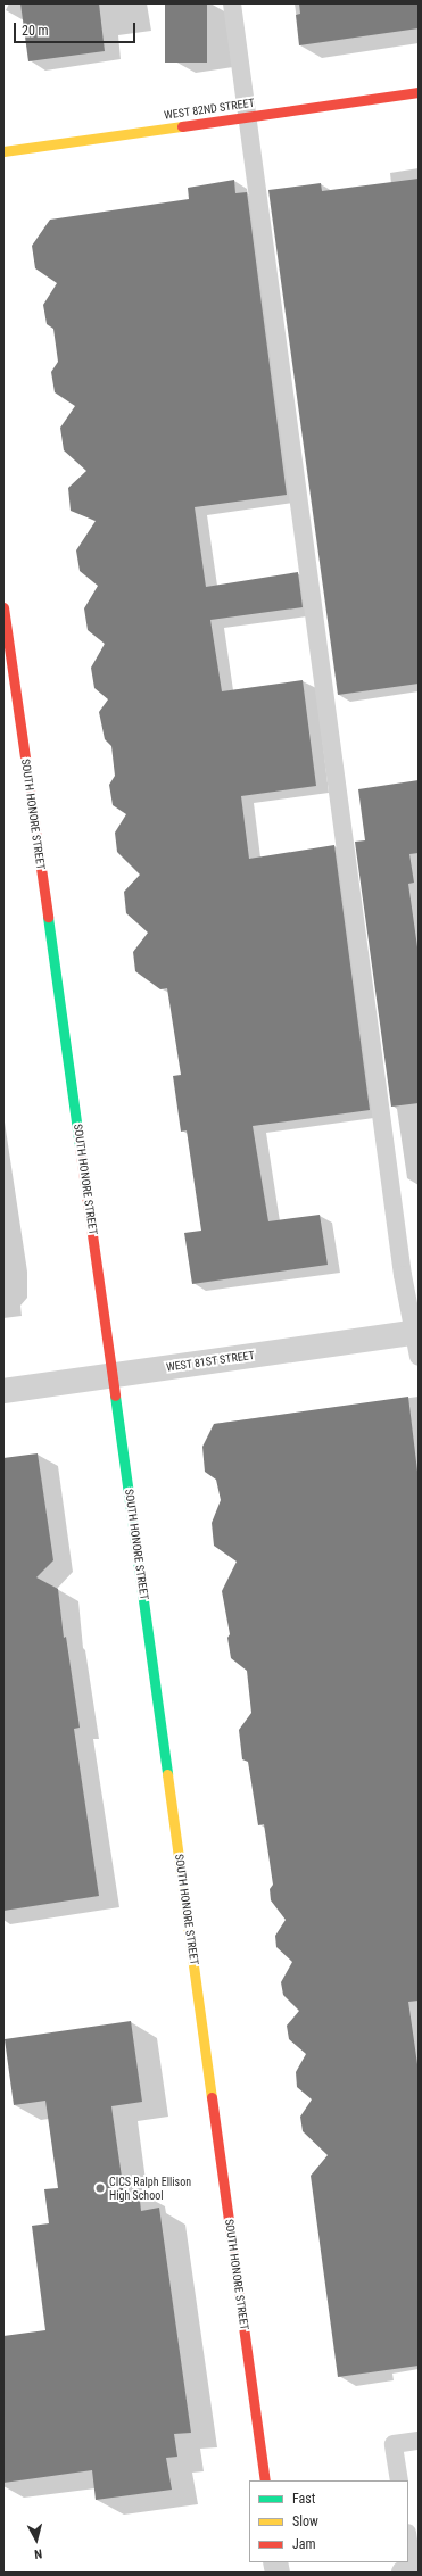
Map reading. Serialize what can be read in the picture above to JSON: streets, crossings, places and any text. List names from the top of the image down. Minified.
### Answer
{"streets":{"street":["WEST 82ND STREET","SOUTH HONORE STREET","WEST 81ST STREET"]},"crossings":[["SOUTH HONORE STREET","WEST 81ST STREET"]],"places":["CICS Ralph Ellison High School"],"legend":["Fast","Slow","Jam"],"scale_bar":"20 m","north":"bottom"}
